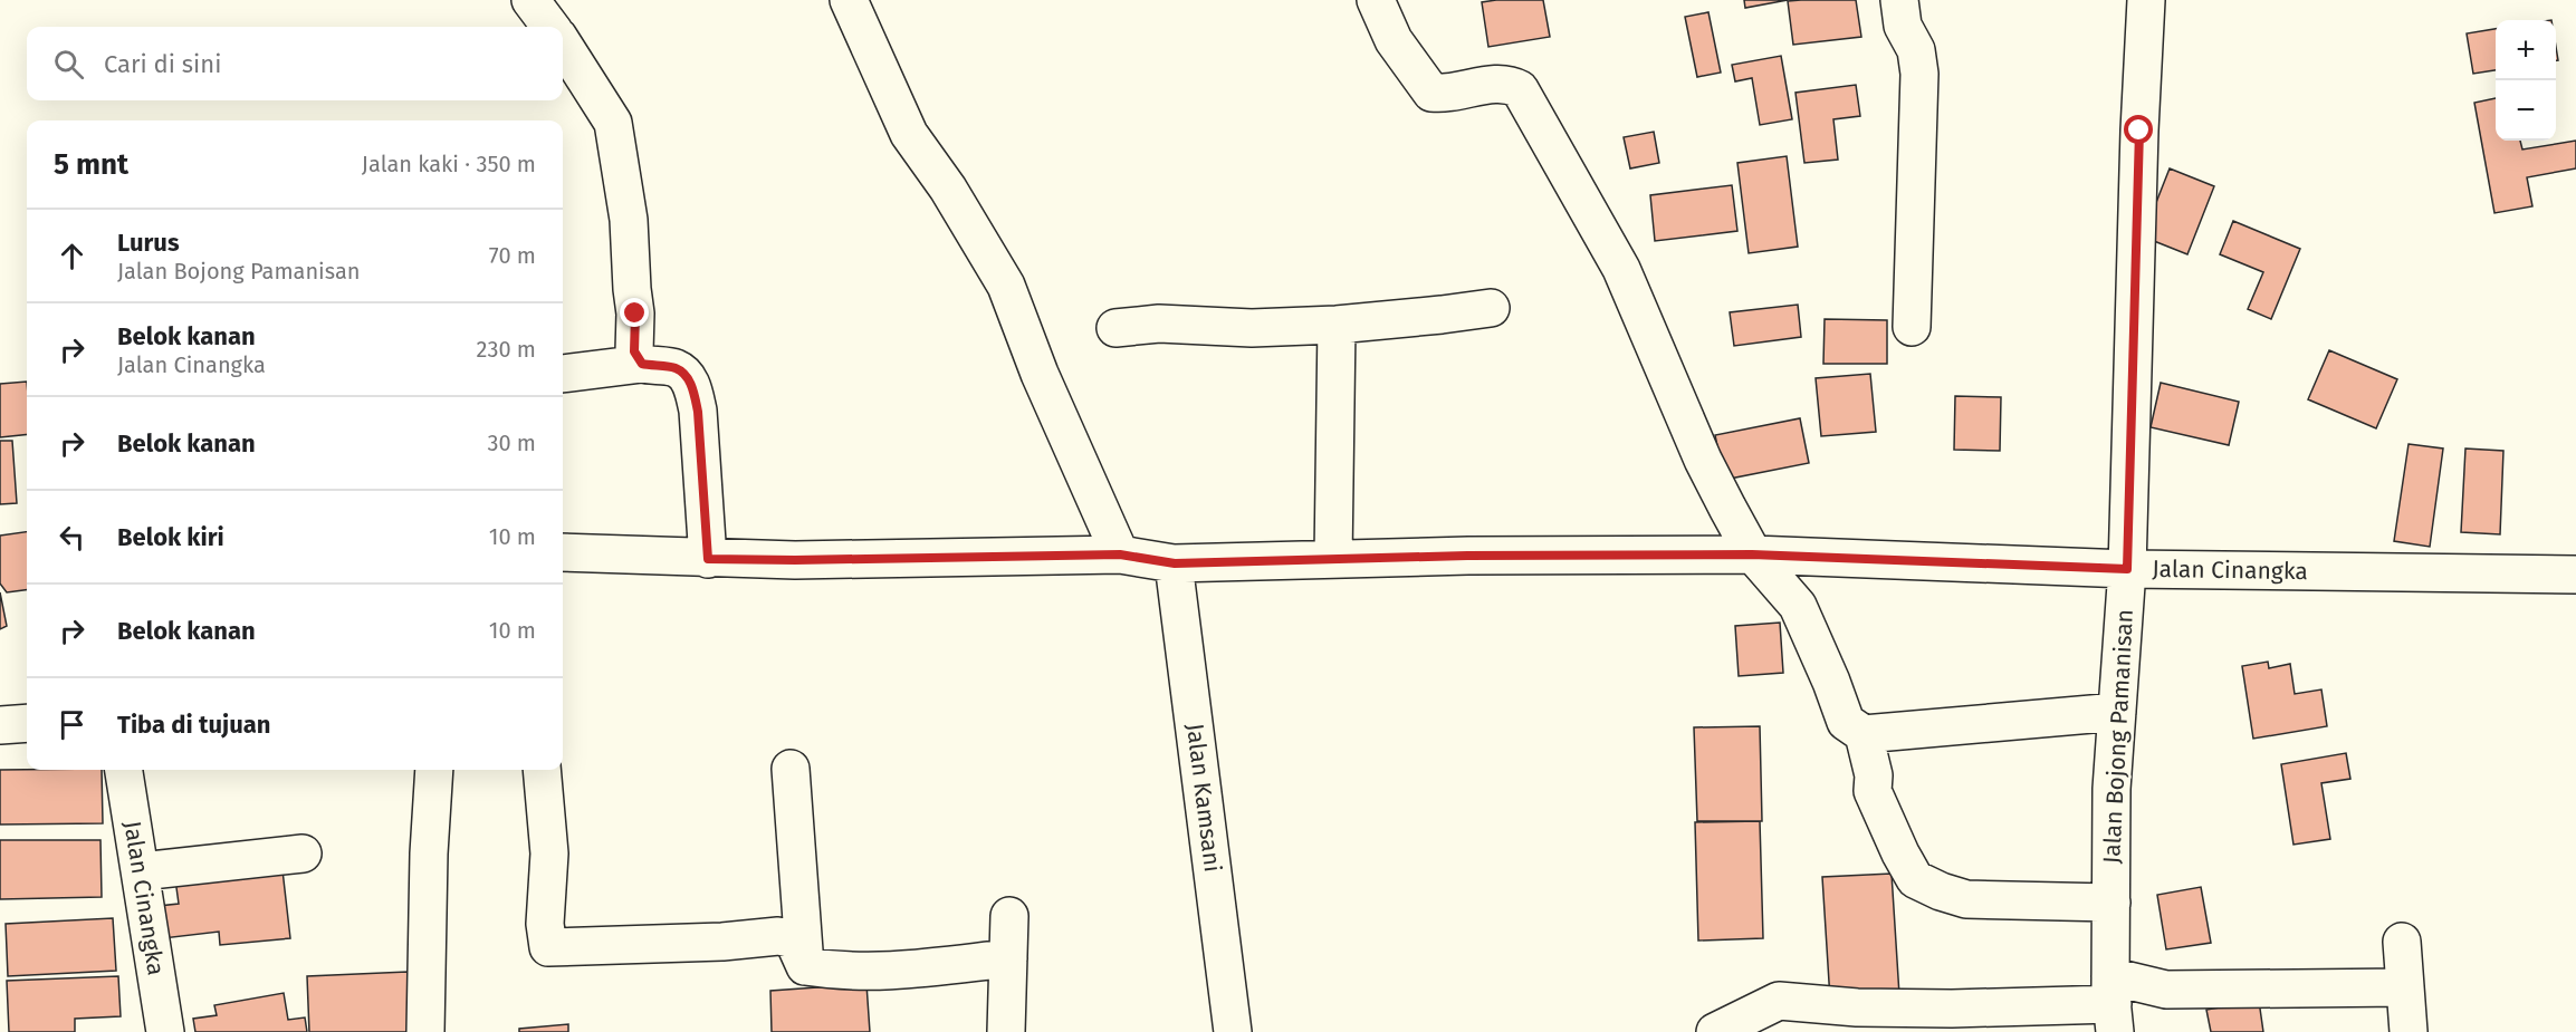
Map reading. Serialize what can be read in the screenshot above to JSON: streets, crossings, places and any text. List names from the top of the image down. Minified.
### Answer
{"streets":{"street":["Jalan Cinangka","Jalan Bojong Pamanisan","Jalan Kamsani"]},"crossings":[["Jalan Cinangka","Jalan Bojong Pamanisan"],["Jalan Cinangka","Jalan Kamsani"]],"page":{"map_buttons":["+","−"],"search":"Cari di sini","heading":["5 mnt","Jalan kaki · 350 m"],"list":[["Lurus","Jalan Bojong Pamanisan","70 m"],["Belok kanan","Jalan Cinangka","230 m"],["Belok kanan","30 m"],["Belok kiri","10 m"],["Belok kanan","10 m"],"Tiba di tujuan"]}}
